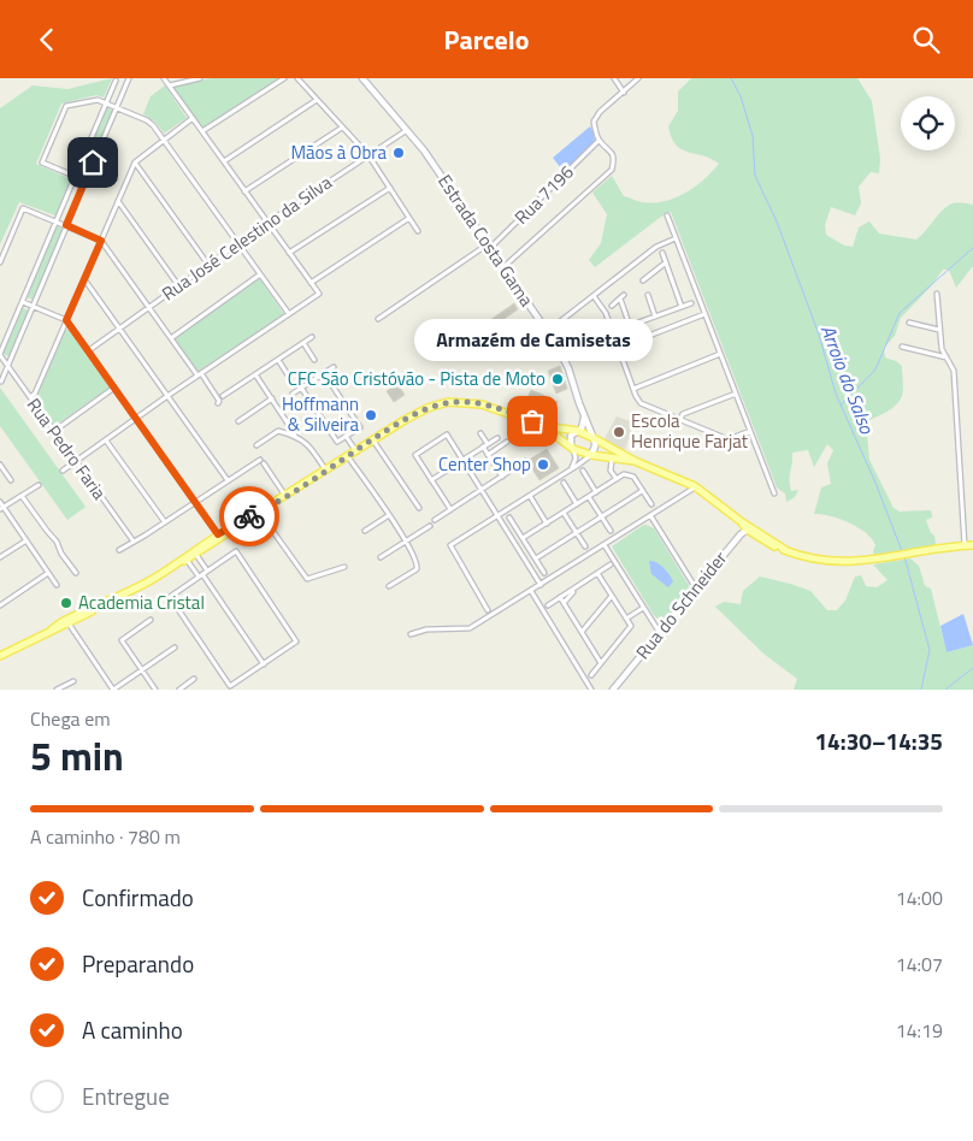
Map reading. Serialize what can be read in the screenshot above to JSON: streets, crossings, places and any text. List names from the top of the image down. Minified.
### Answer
{"streets":{"main road":["Estrada Costa Gama","Rua do Schneider"],"street":["Rua 7196","Rua José Celestino da Silva","Rua Pedro Faria"]},"crossings":[["Rua 7196","Estrada Costa Gama"],["Rua José Celestino da Silva","Estrada Costa Gama"]],"water":["Arroio do Salso"],"places":["Mãos à Obra","CFC São Cristóvão - Pista de Moto","Hoffmann & Silveira","Armazém de Camisetas","Escola Henrique Farjat","Center Shop","Academia Cristal"],"page":{"header":"Parcelo","bubble":"Armazém de Camisetas","heading":["5 min","Chega em","14:30–14:35"],"bar":"A caminho · 780 m","list":[["Confirmado","14:00"],["Preparando","14:07"],["A caminho","14:19"],"Entregue"]}}
